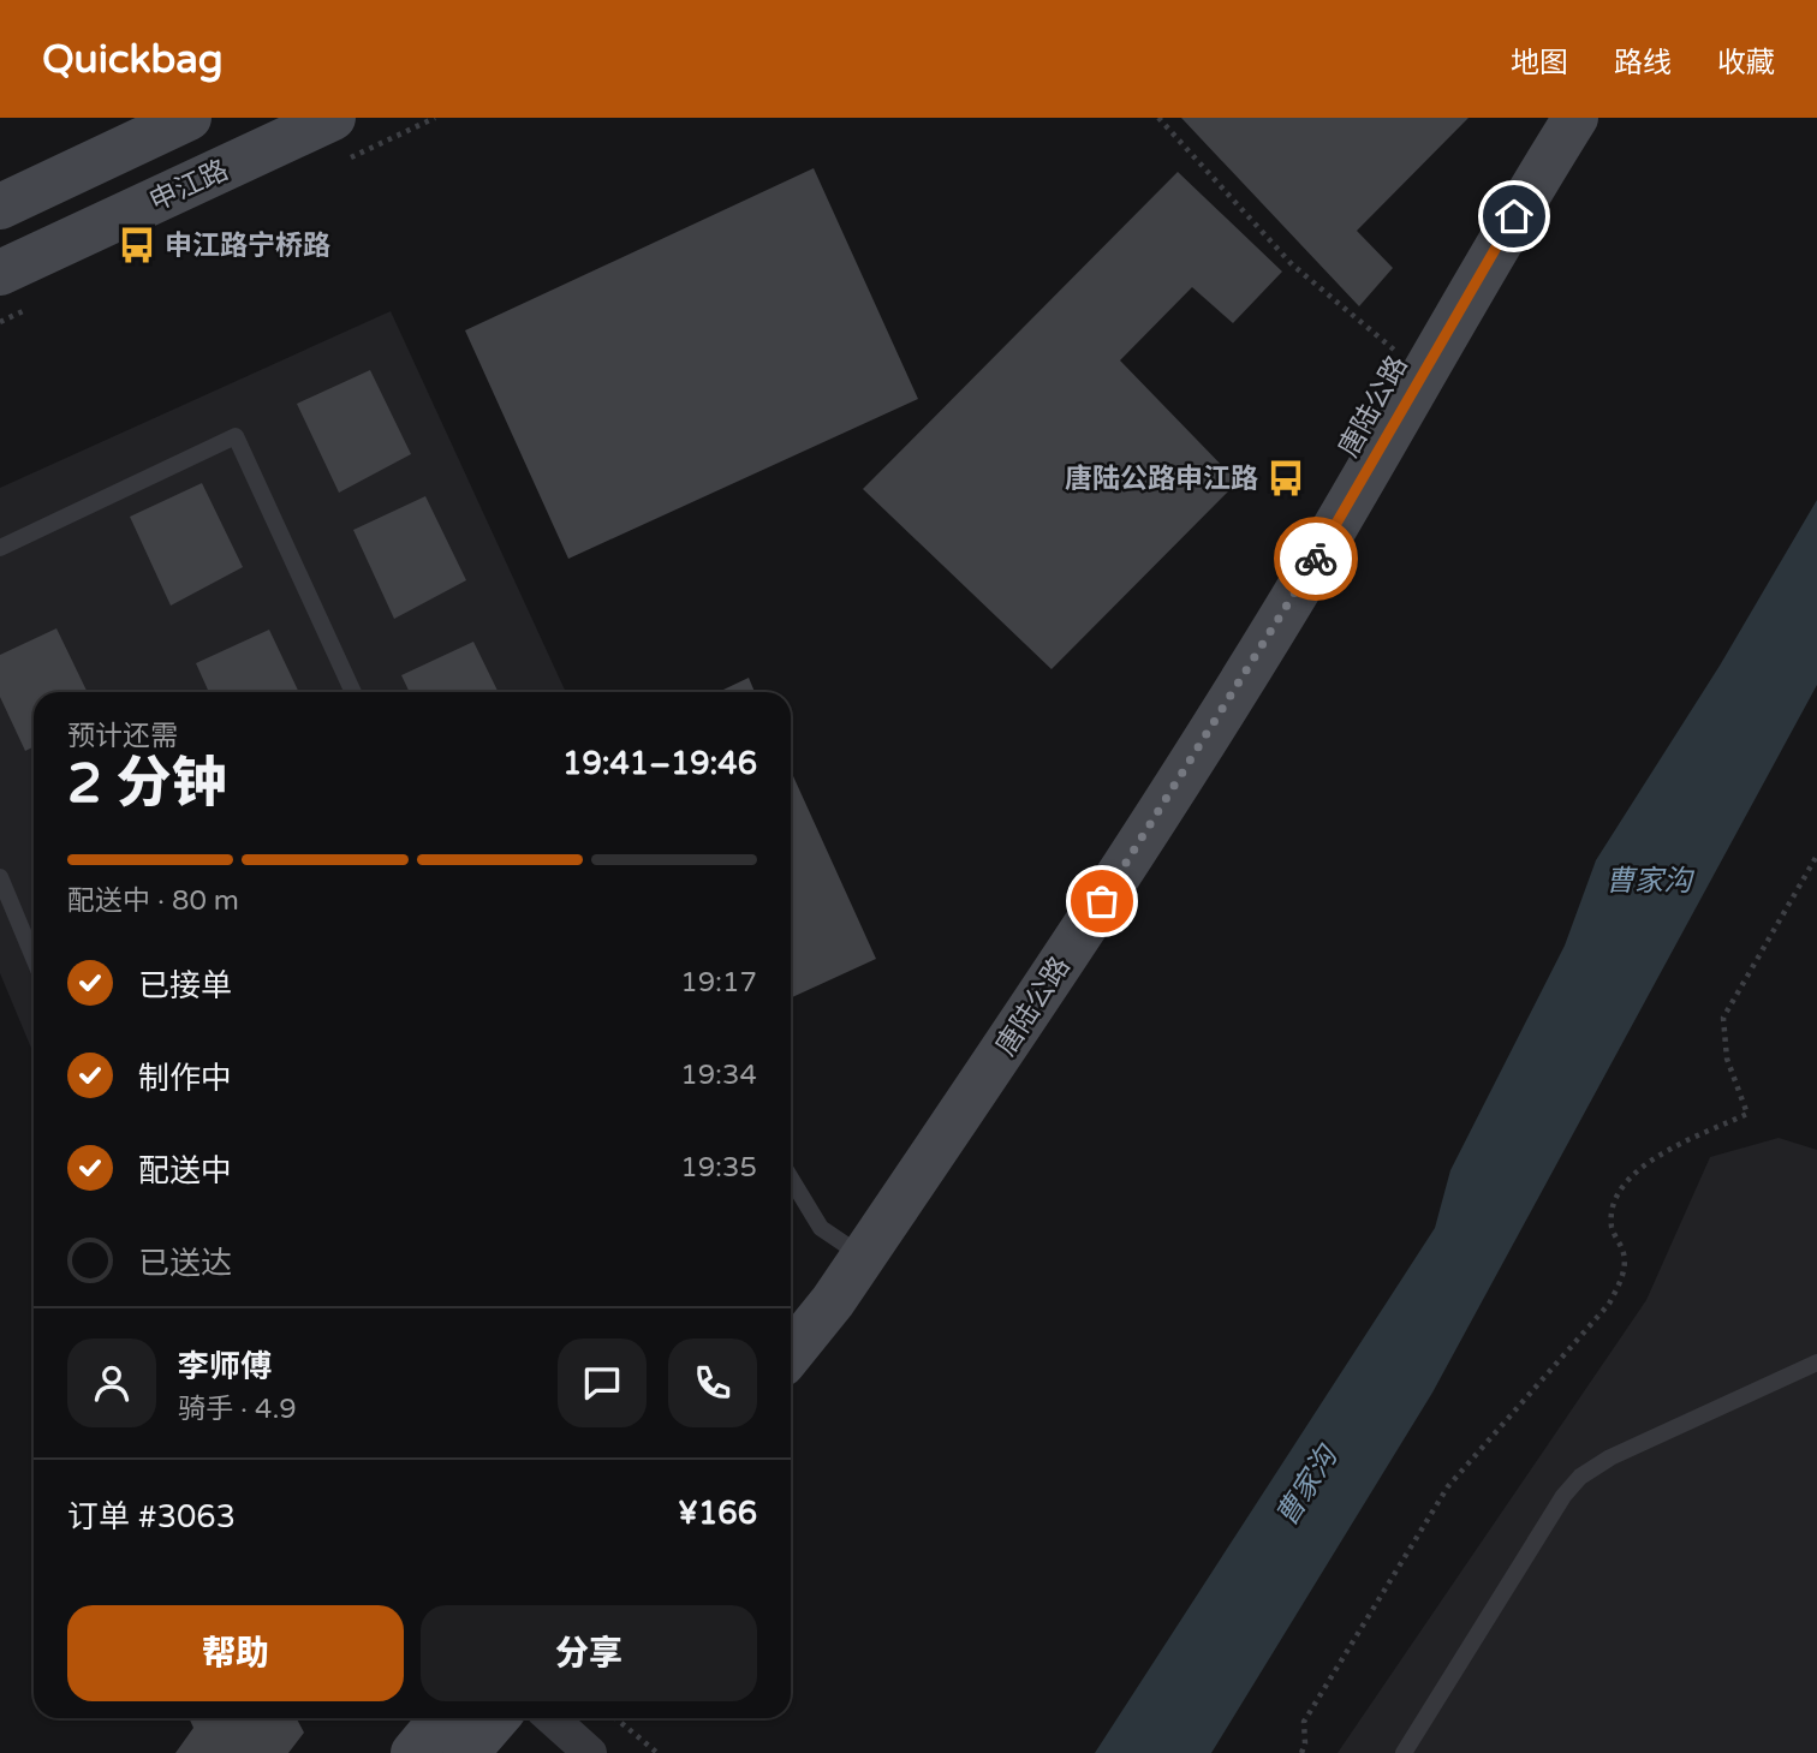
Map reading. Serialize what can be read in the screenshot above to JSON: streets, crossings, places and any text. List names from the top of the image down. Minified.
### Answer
{"streets":{"main road":["申江路","唐陆公路"]},"water":["曹家沟"],"places":{"bus stop":["申江路宁桥路","唐陆公路申江路"]},"page":{"header":"Quickbag","nav":["地图","路线","收藏"],"heading":["2 分钟","预计还需","19:41–19:46"],"panel":["李师傅","骑手 · 4.9","订单 #3063","¥166"],"bar":"配送中 · 80 m","list":[["已接单","19:17"],["制作中","19:34"],["配送中","19:35"],"已送达"],"buttons":["帮助","分享"]}}
